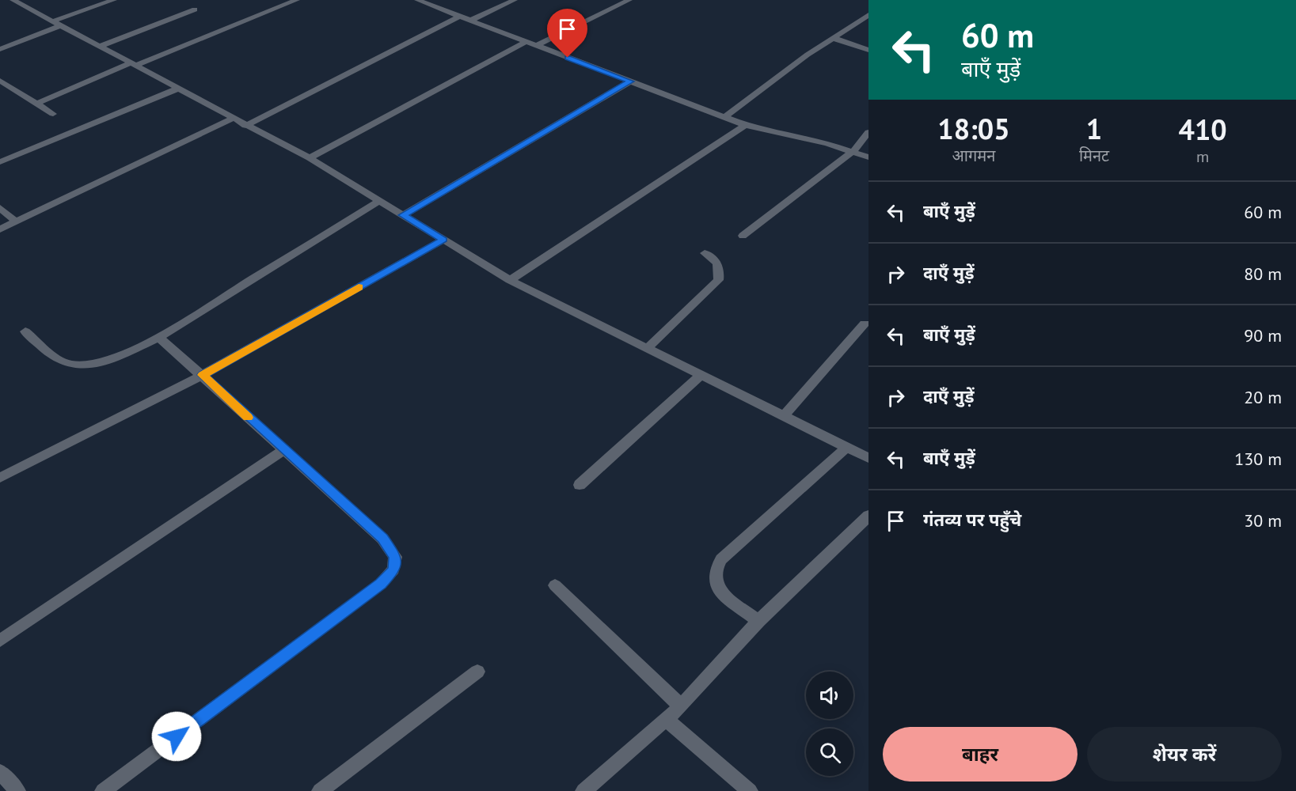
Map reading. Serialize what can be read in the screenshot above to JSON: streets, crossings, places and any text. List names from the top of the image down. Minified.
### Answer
{"page":{"turn":["60 m","बाएँ मुड़ें"],"eta":["18:05","आगमन","1","मिनट","410","m"],"list":[{"name":"बाएँ मुड़ें","value":"60 m"},{"name":"दाएँ मुड़ें","value":"80 m"},{"name":"बाएँ मुड़ें","value":"90 m"},{"name":"दाएँ मुड़ें","value":"20 m"},{"name":"बाएँ मुड़ें","value":"130 m"},{"name":"गंतव्य पर पहुँचे","value":"30 m"}],"buttons":["बाहर","शेयर करें"]}}
